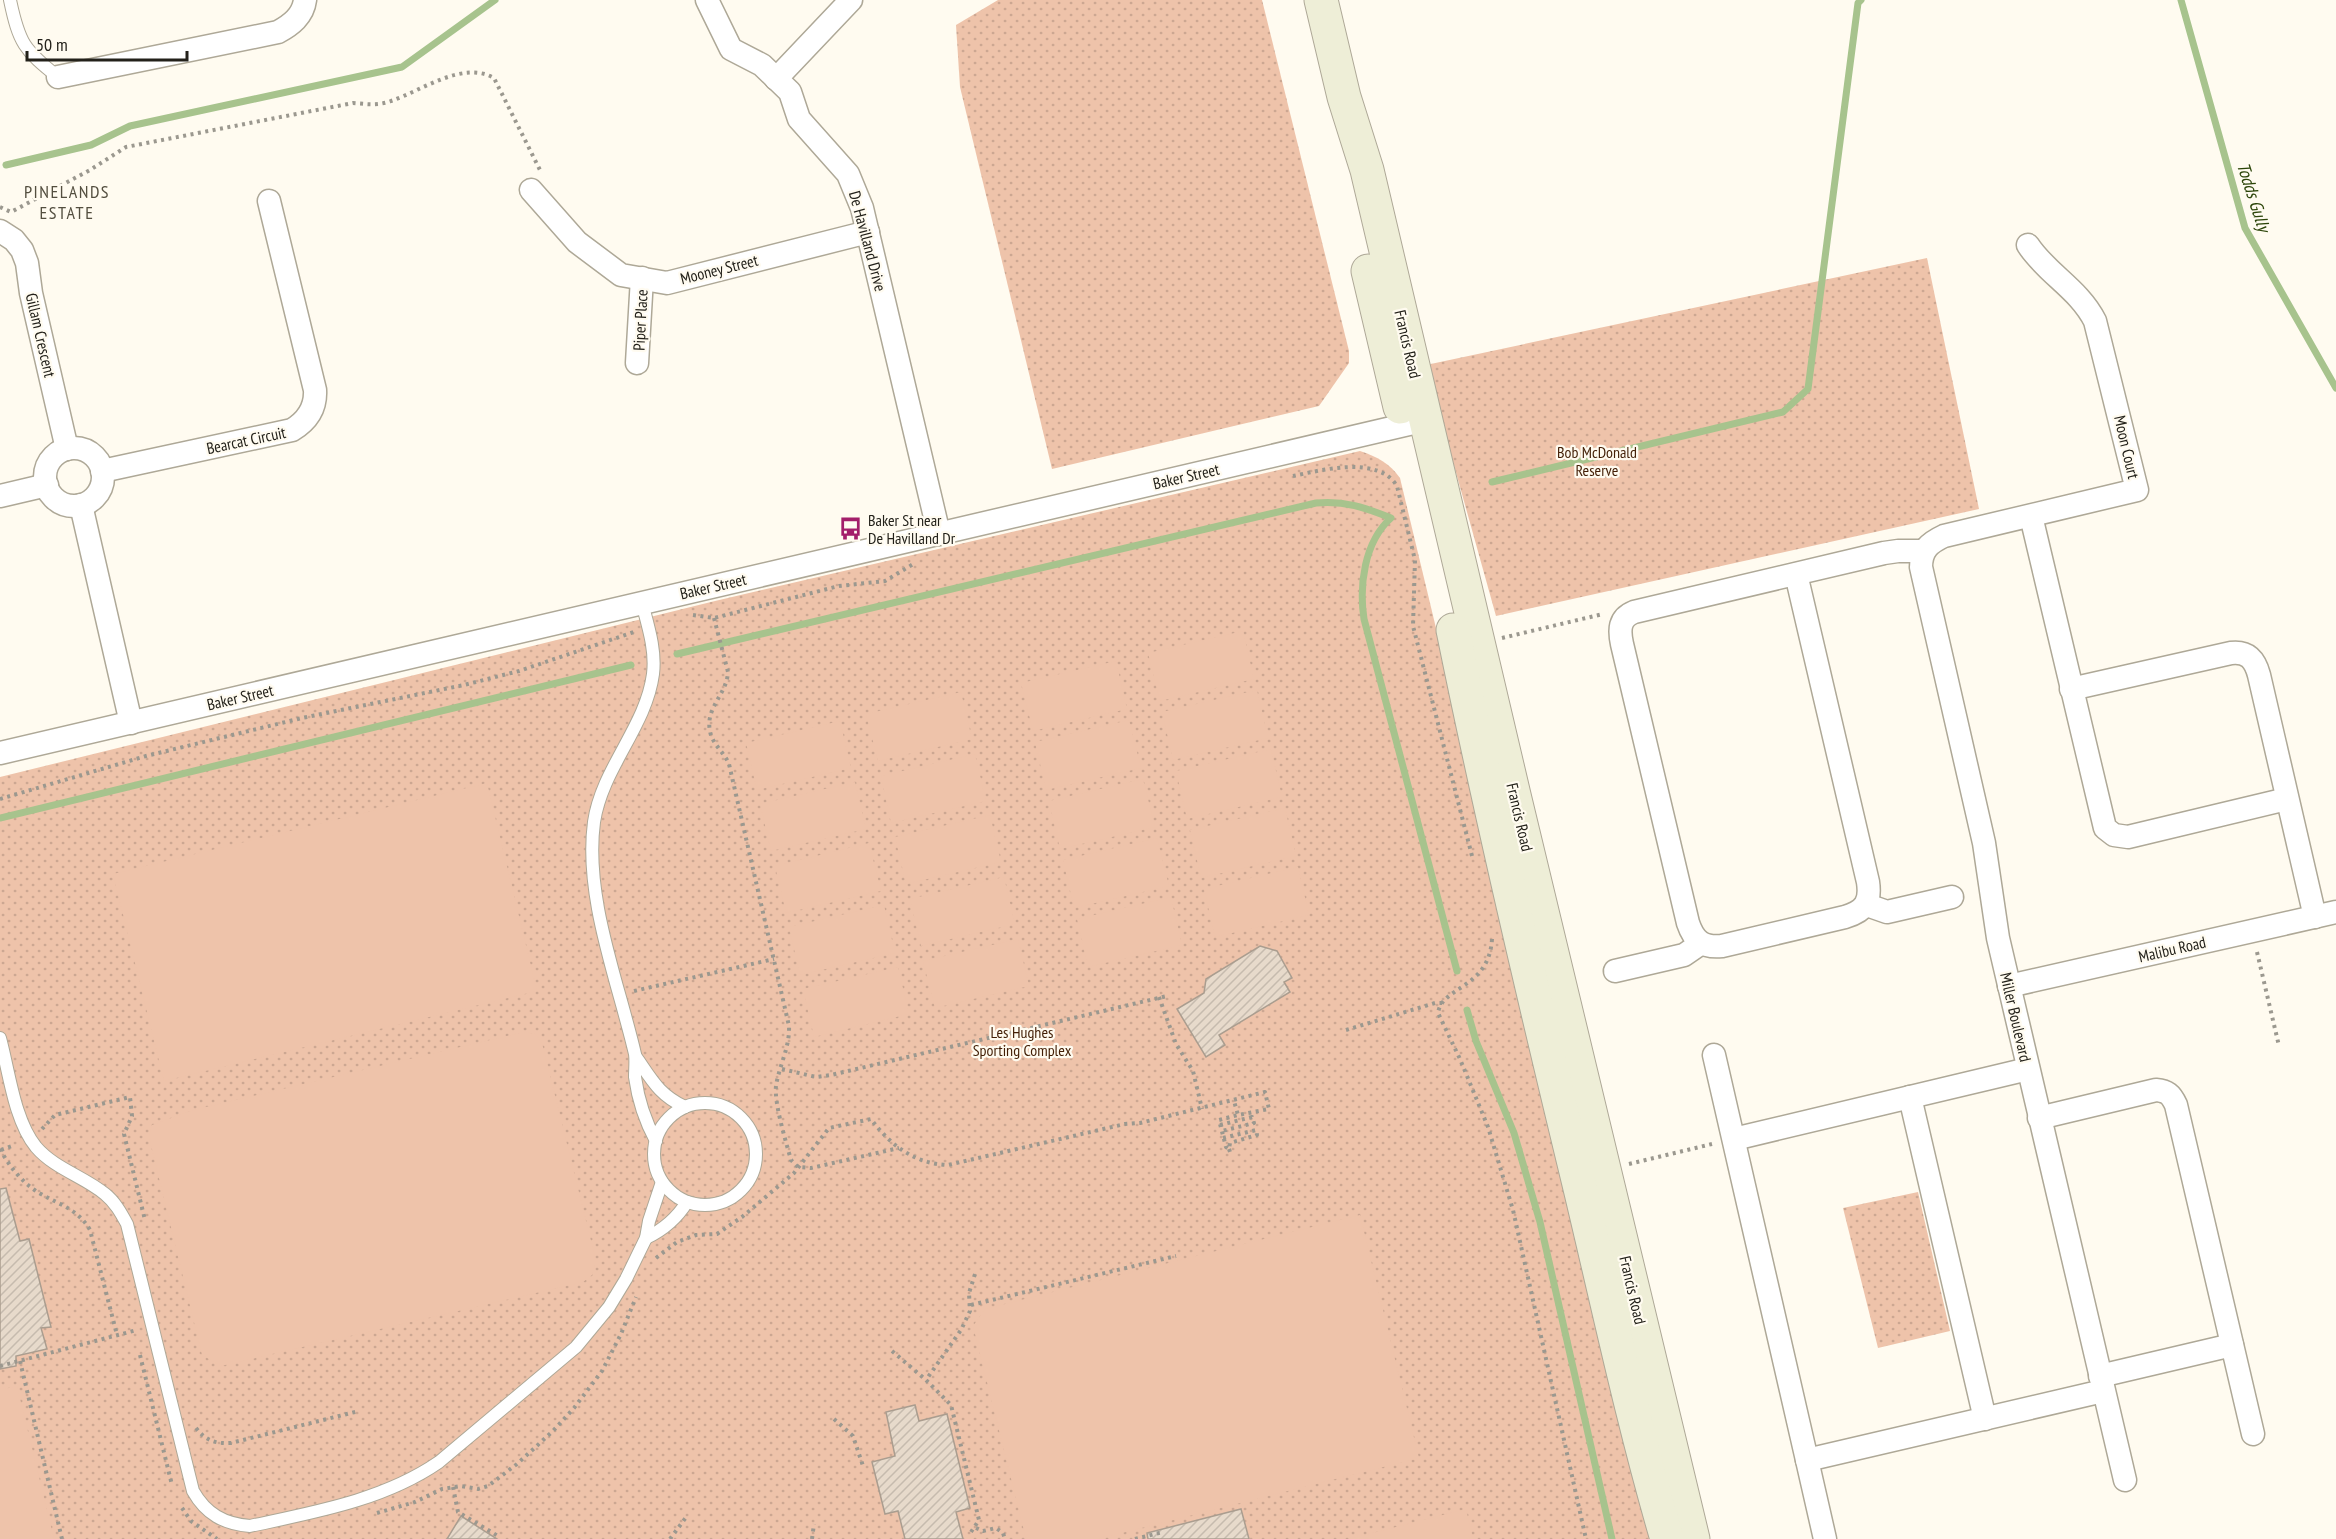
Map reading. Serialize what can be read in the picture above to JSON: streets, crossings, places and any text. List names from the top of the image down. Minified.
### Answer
{"streets":{"main road":["Francis Road"],"street":["De Havilland Drive","Mooney Street","Piper Place","Gillam Crescent","Bearcat Circuit","Moon Court","Baker Street","Malibu Road","Miller Boulevard"]},"crossings":[["De Havilland Drive","Mooney Street"],["De Havilland Drive","Baker Street"],["Mooney Street","Piper Place"],["Gillam Crescent","Bearcat Circuit"],["Francis Road","Baker Street"],["Moon Court","Miller Boulevard"],["Malibu Road","Miller Boulevard"]],"districts":["PINELANDS ESTATE"],"water":["Todds Gully"],"parks":["Bob McDonald Reserve","Les Hughes Sporting Complex"],"places":{"bus stop":["Baker St near De Havilland Dr"]},"scale_bar":"50 m"}
